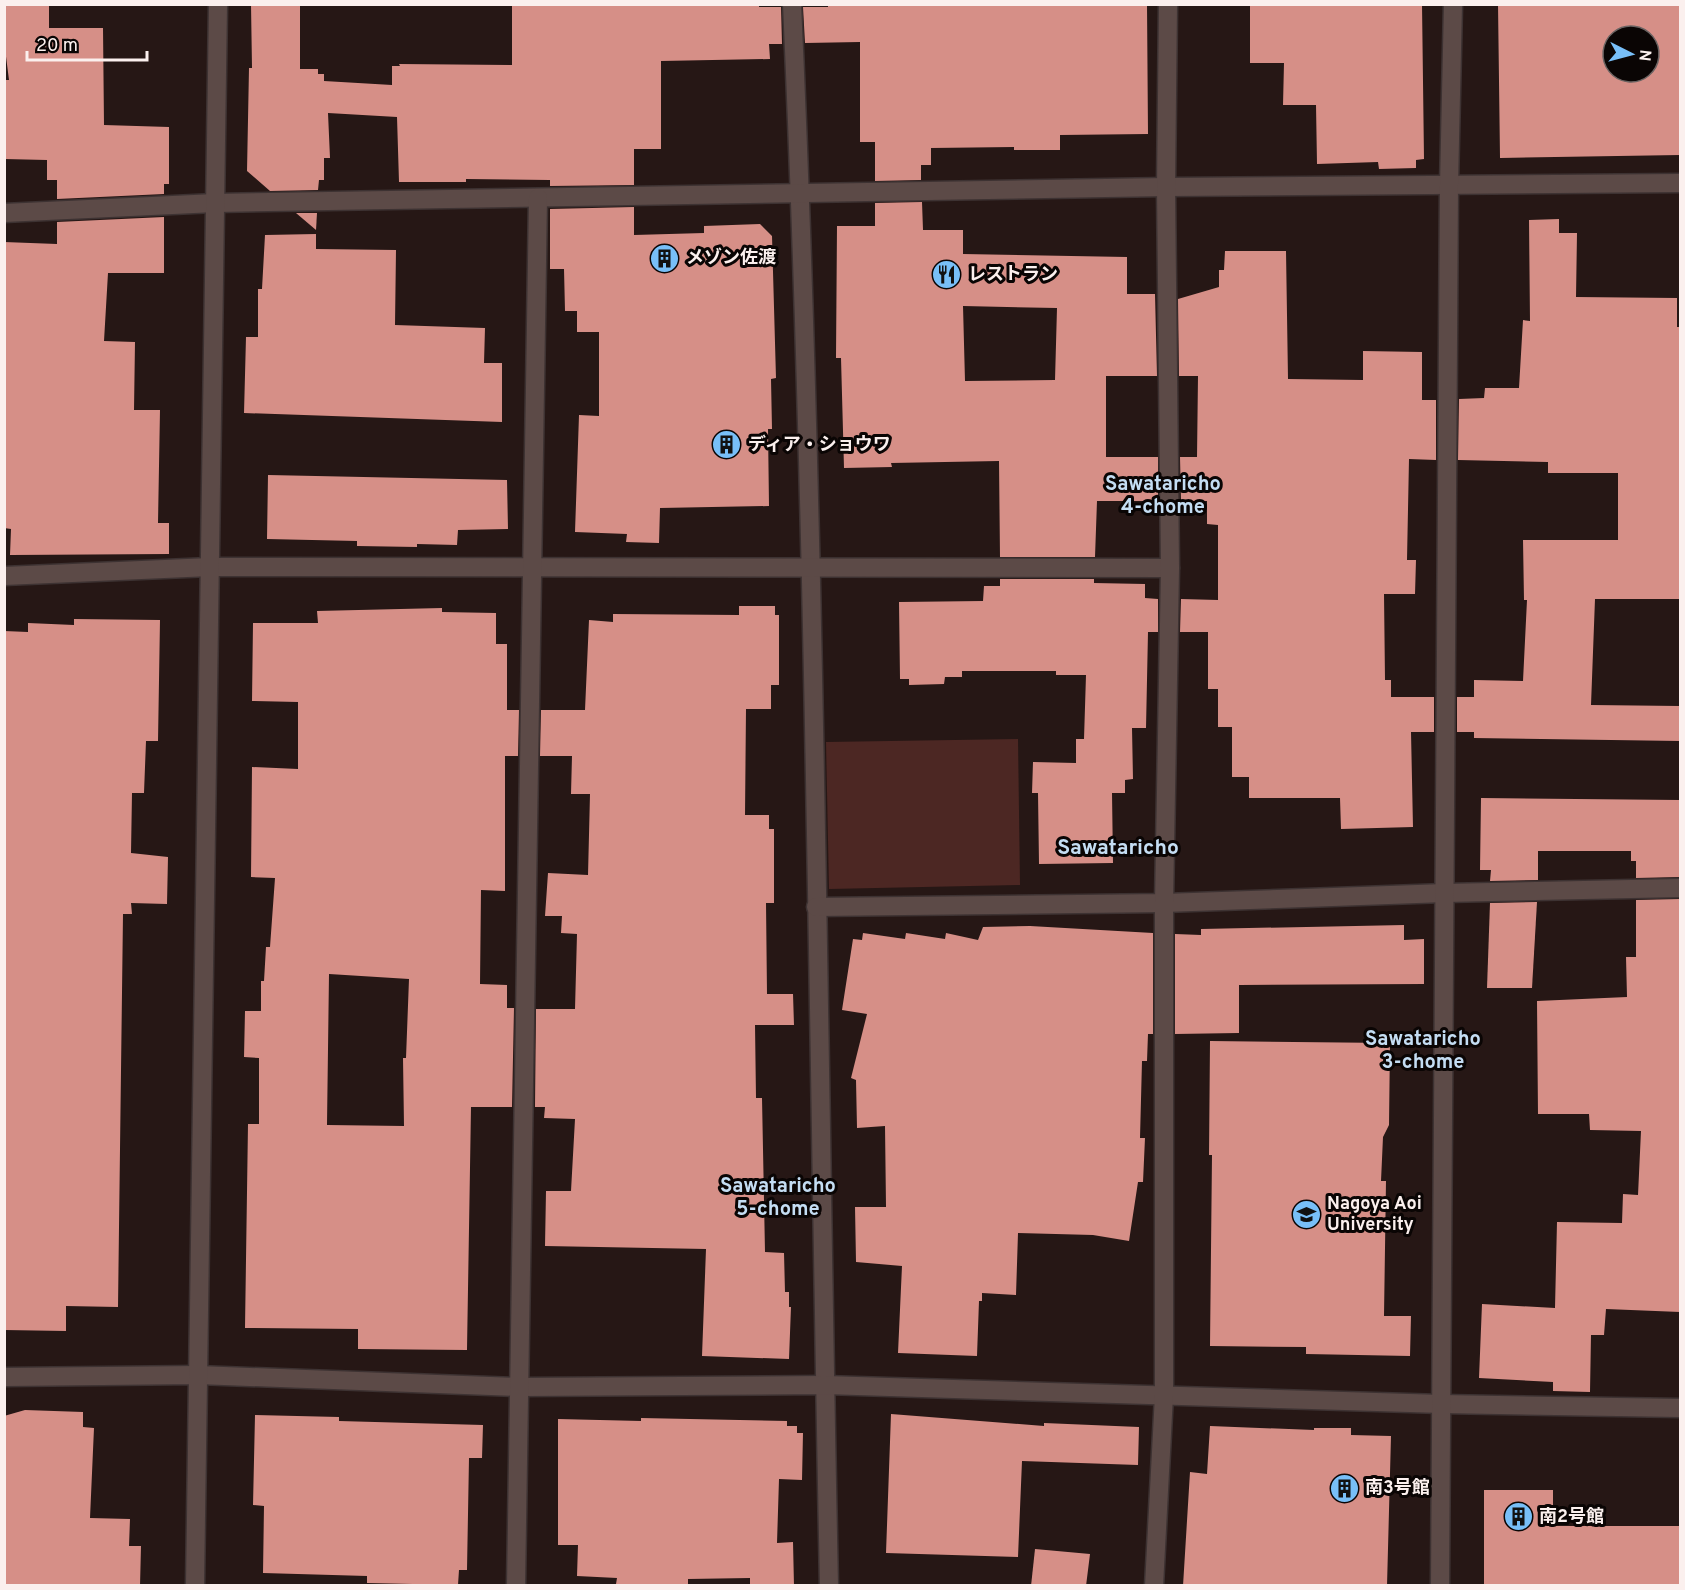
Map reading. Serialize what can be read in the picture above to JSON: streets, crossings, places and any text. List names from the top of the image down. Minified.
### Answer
{"districts":["Sawataricho 4-chome","Sawataricho","Sawataricho 3-chome","Sawataricho 5-chome"],"places":{"building":["メゾン佐渡","ディア・ショウワ","南3号館","南2号館"],"restaurant":["レストラン"],"school or university":["Nagoya Aoi University"]},"scale_bar":"20 m","north":"right"}
